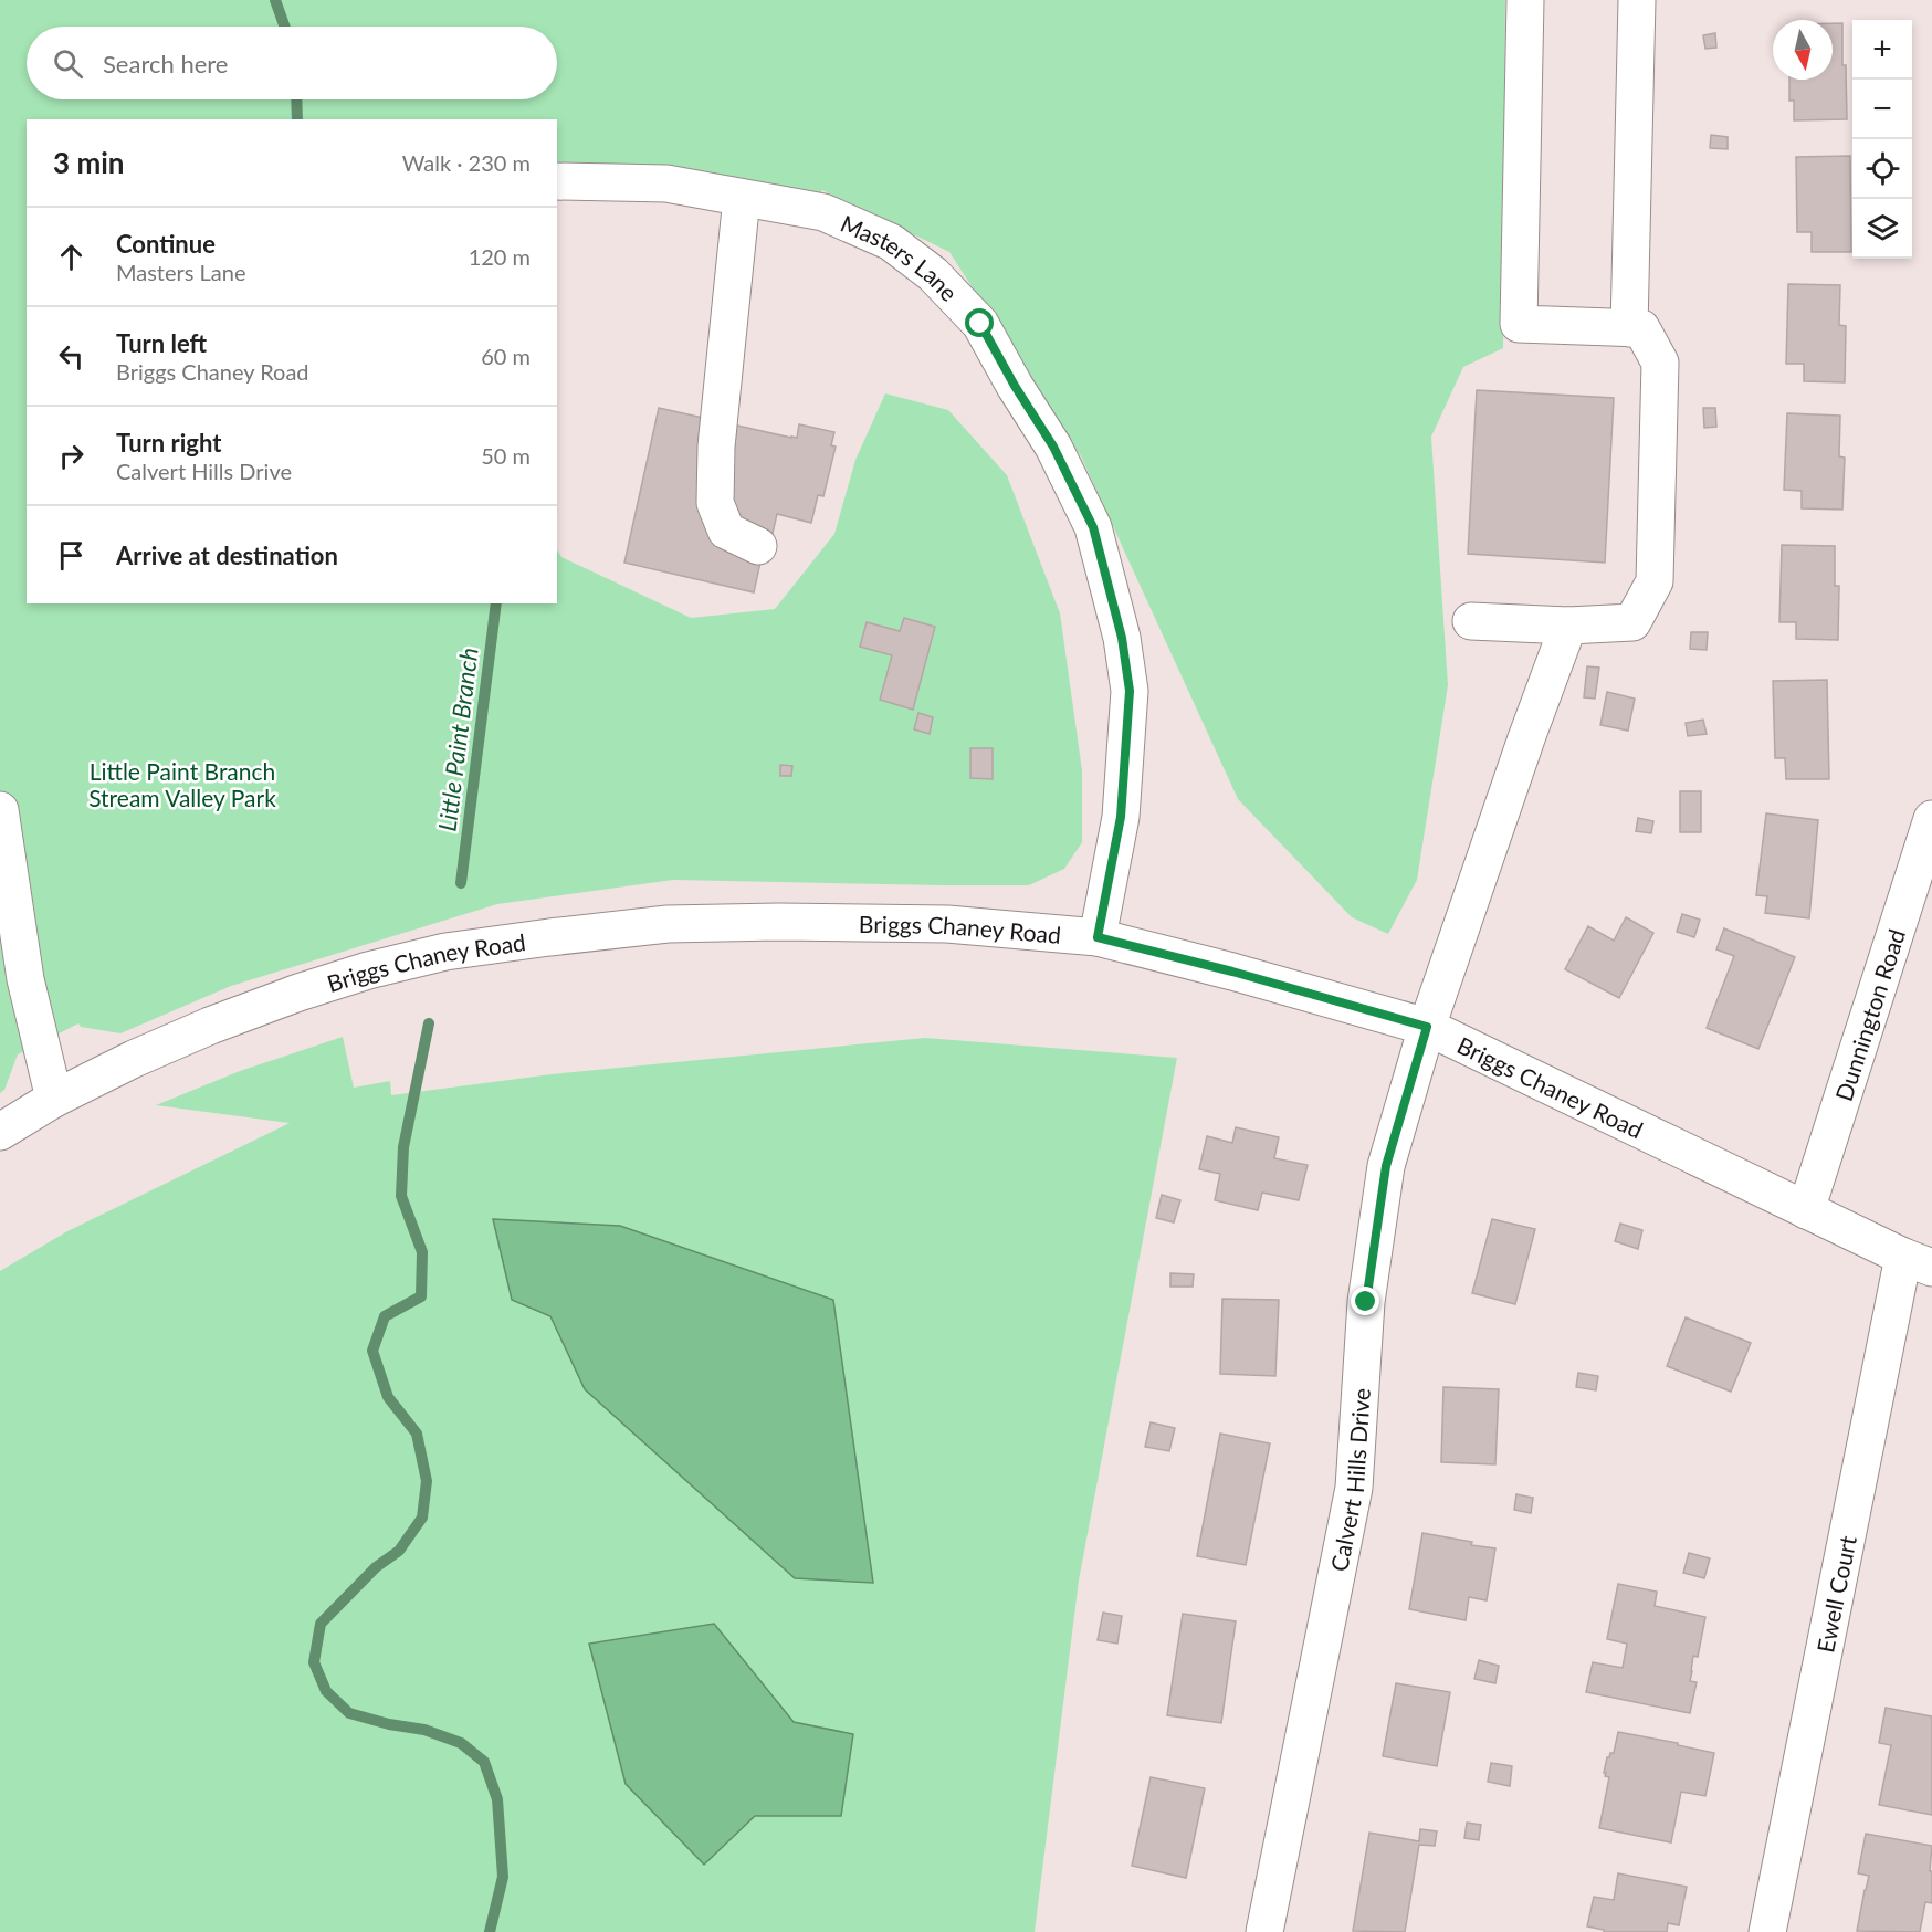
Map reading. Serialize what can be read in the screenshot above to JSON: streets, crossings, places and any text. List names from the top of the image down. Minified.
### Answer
{"streets":{"street":["Masters Lane","Briggs Chaney Road","Dunnington Road","Calvert Hills Drive","Ewell Court"]},"crossings":[["Masters Lane","Briggs Chaney Road"],["Briggs Chaney Road","Dunnington Road"],["Briggs Chaney Road","Calvert Hills Drive"],["Briggs Chaney Road","Ewell Court"]],"water":["Little Paint Branch"],"parks":["Little Paint Branch Stream Valley Park"],"north":"bottom","page":{"map_buttons":["+","−"],"search":"Search here","heading":["3 min","Walk · 230 m"],"list":[["Continue","Masters Lane","120 m"],["Turn left","Briggs Chaney Road","60 m"],["Turn right","Calvert Hills Drive","50 m"],"Arrive at destination"]}}
